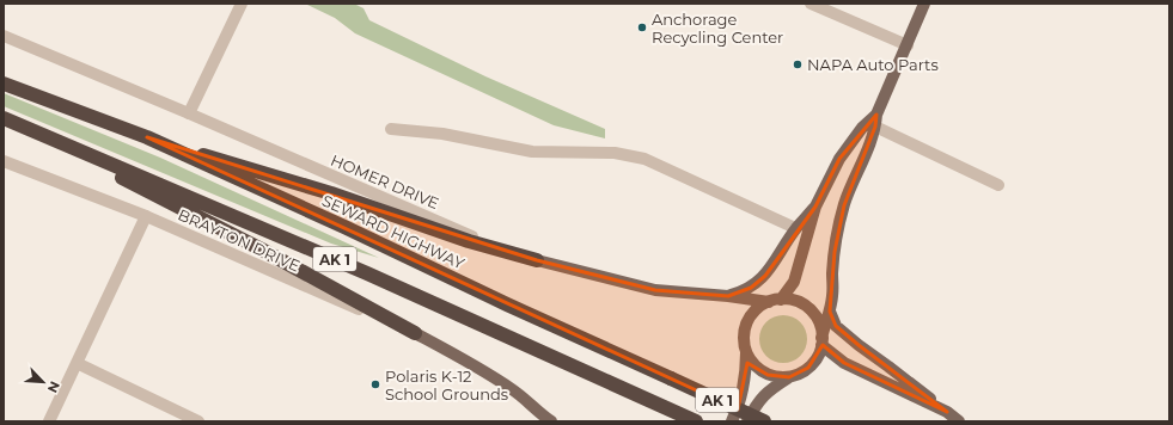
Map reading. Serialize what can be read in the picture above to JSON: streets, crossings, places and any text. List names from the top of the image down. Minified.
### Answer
{"streets":{"highway":["SEWARD HIGHWAY","AK 1"],"main road":["HOMER DRIVE","BRAYTON DRIVE"]},"places":["Anchorage Recycling Center","NAPA Auto Parts","Polaris K-12 School Grounds"],"north":"bottom right"}
